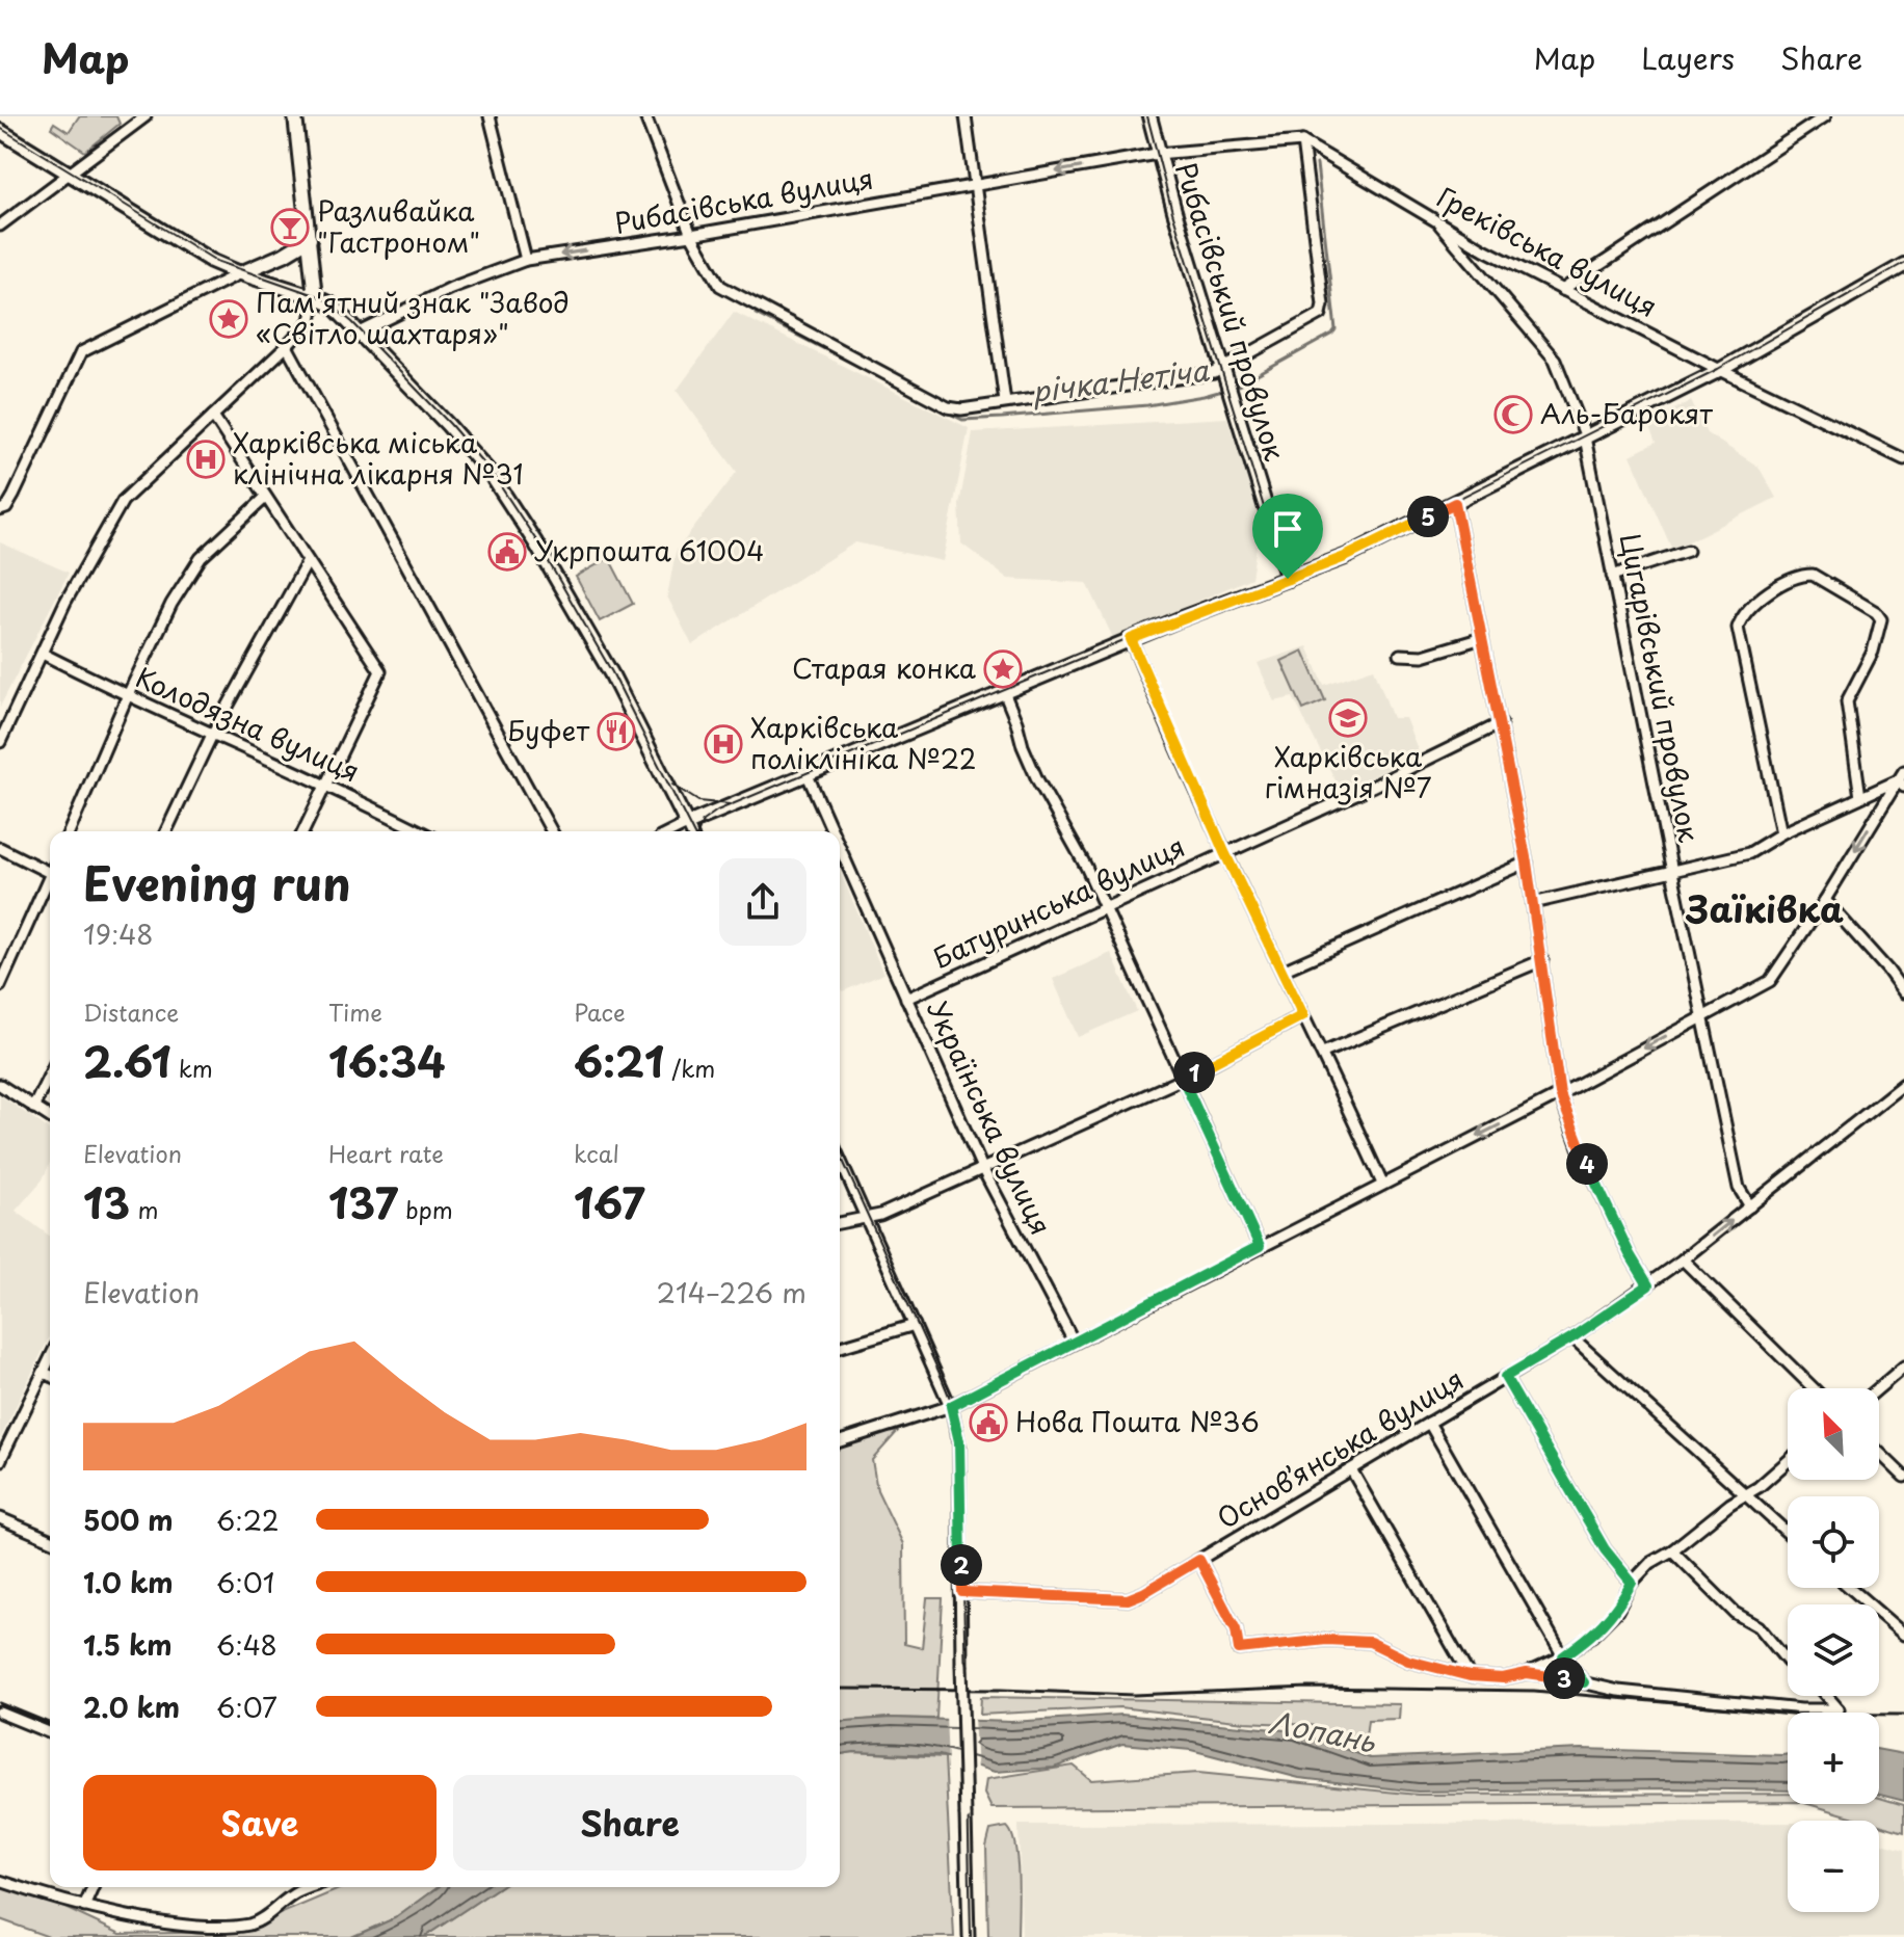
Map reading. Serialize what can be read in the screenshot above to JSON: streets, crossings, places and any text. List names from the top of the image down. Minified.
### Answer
{"streets":{"main road":["Рибасівський провулок"],"street":["Рибасівська вулиця","Греківська вулиця","Цигарівський провулок","Колодязна вулиця","Батуринська вулиця","Українська вулиця","Основ’янська вулиця"]},"crossings":[["Рибасівська вулиця","Рибасівський провулок"],["Греківська вулиця","Цигарівський провулок"],["Цигарівський провулок","Основ’янська вулиця"],["Батуринська вулиця","Українська вулиця"]],"one_way":["Рибасівська вулиця"],"districts":["Заїківка"],"water":["річка Нетіча","Лопань"],"places":{"bar":["Разливайка \"Гастроном\""],"place":["Пам'ятний знак \"Завод «Світло шахтаря»\"","Старая конка"],"mosque":["Аль-Барокят"],"hospital":["Харківська міська клінічна лікарня №31","Харківська поліклініка №22"],"public building":["Укрпошта 61004","Нова Пошта №36"],"school or university":["Харківська гімназія №7"],"restaurant":["Буфет"]},"north":"top left","page":{"header":"Map","nav":["Map","Layers","Share"],"pins":["5","1","4","2","3"],"heading":["Evening run","19:48"],"stats":[["Distance","2.61 km"],["Time","16:34"],["Pace","6:21 /km"],["Elevation","13 m"],["Heart rate","137 bpm"],["kcal","167"]],"chart":["Elevation","214–226 m"],"map_buttons":["+","−"],"list":[{"name":"500 m","note":"6:22"},{"name":"1.0 km","note":"6:01"},{"name":"1.5 km","note":"6:48"},{"name":"2.0 km","note":"6:07"}],"buttons":["Save","Share"]}}
